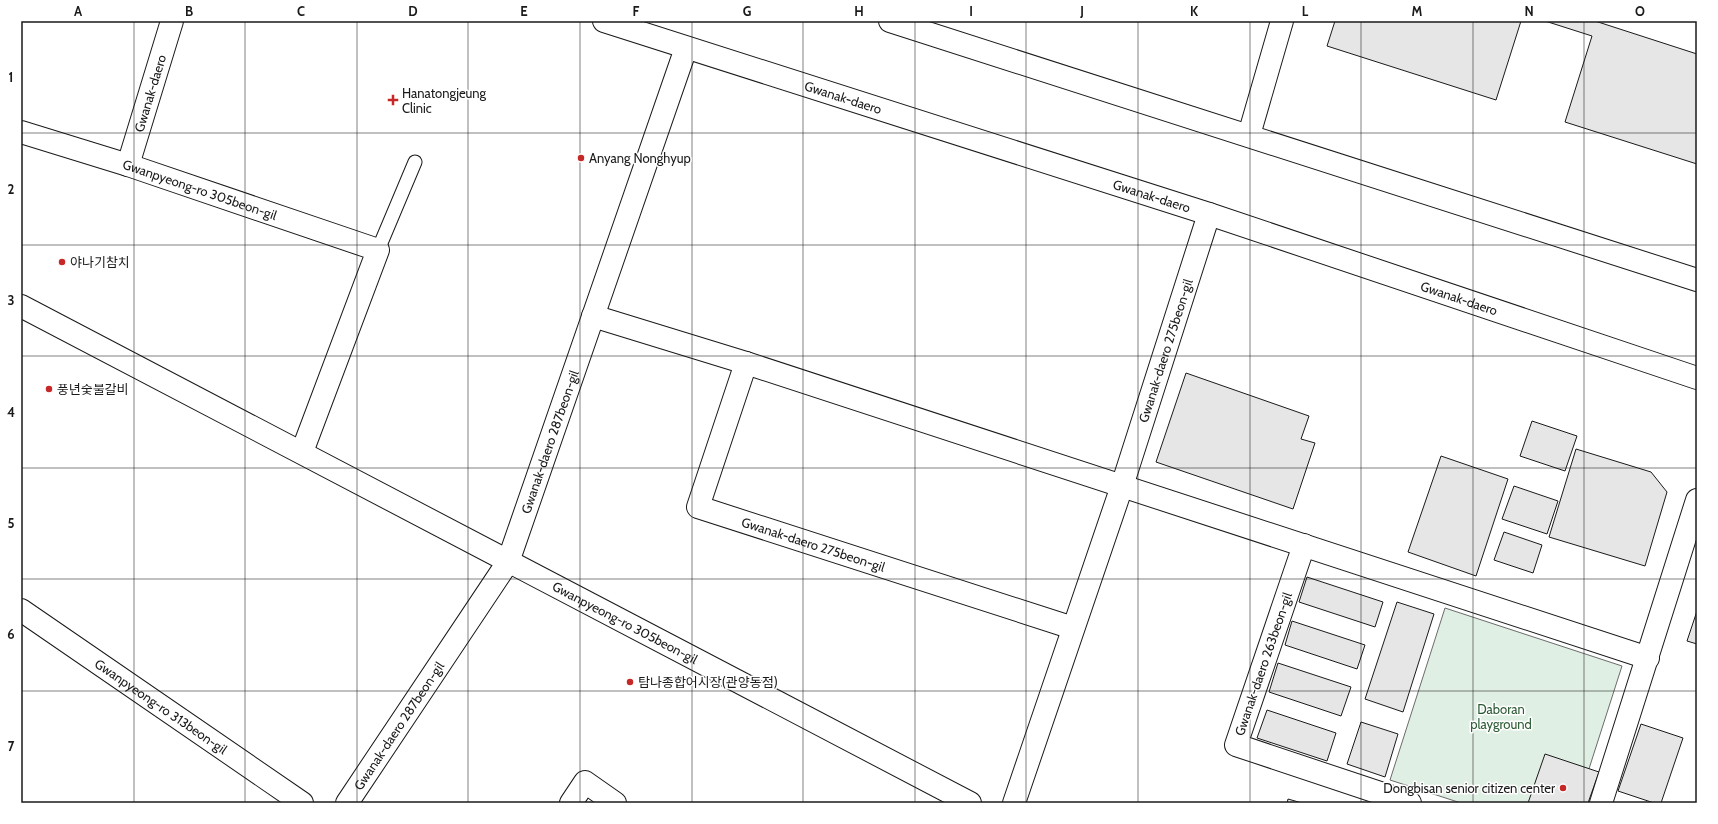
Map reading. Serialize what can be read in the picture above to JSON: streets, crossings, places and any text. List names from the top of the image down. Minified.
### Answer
{"streets":{"street":["Gwanak-daero","Gwanpyeong-ro 305beon-gil","Gwanak-daero 275beon-gil","Gwanak-daero 287beon-gil","Gwanak-daero 263beon-gil","Gwanpyeong-ro 313beon-gil"]},"crossings":[["Gwanak-daero","Gwanpyeong-ro 305beon-gil"],["Gwanak-daero","Gwanak-daero 275beon-gil"],["Gwanak-daero","Gwanak-daero 287beon-gil"],["Gwanpyeong-ro 305beon-gil","Gwanak-daero 287beon-gil"]],"parks":["Daboran playground"],"places":{"health":["Hanatongjeung Clinic"],"other":["Anyang Nonghyup","야나기참치","풍년숯불갈비","탐나종합어시장(관양동점)","Dongbisan senior citizen center"]},"grid":{"columns":["A","B","C","D","E","F","G","H","I","J","K","L","M","N","O"],"rows":["1","2","3","4","5","6","7"]}}
